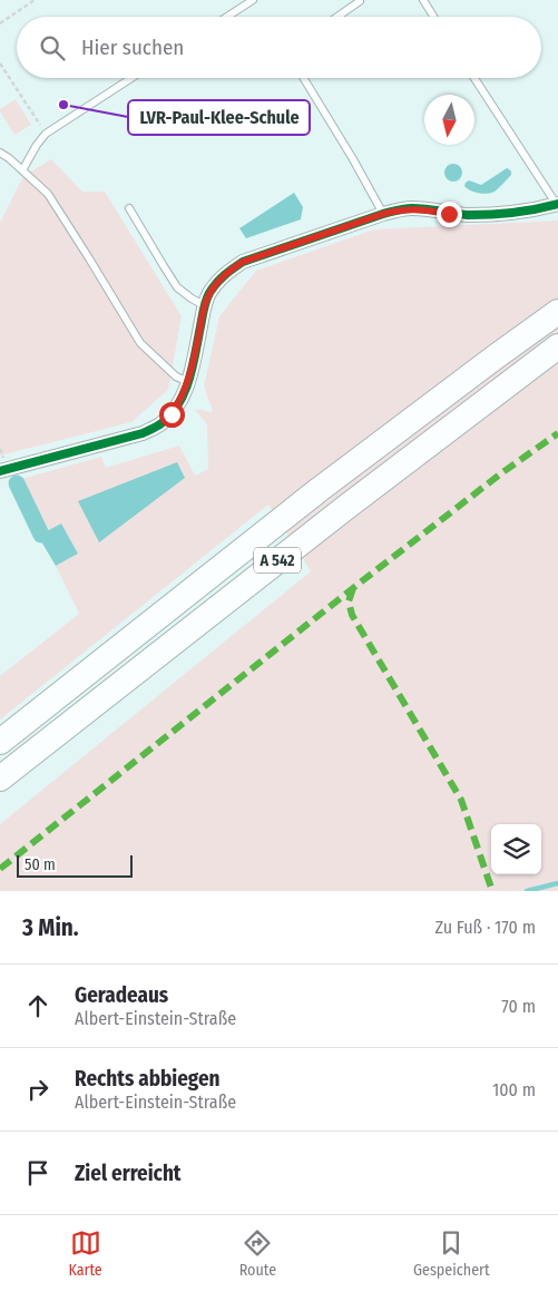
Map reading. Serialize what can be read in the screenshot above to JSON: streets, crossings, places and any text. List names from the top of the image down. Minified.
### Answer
{"streets":{"highway":["A 542"]},"places":["LVR-Paul-Klee-Schule"],"scale_bar":"50 m","north":"bottom","page":{"search":"Hier suchen","scale":"50 m","heading":["3 Min.","Zu Fuß · 170 m"],"list":[["Geradeaus","Albert-Einstein-Straße","70 m"],["Rechts abbiegen","Albert-Einstein-Straße","100 m"],"Ziel erreicht"],"nav":["Karte","Route","Gespeichert"]}}
